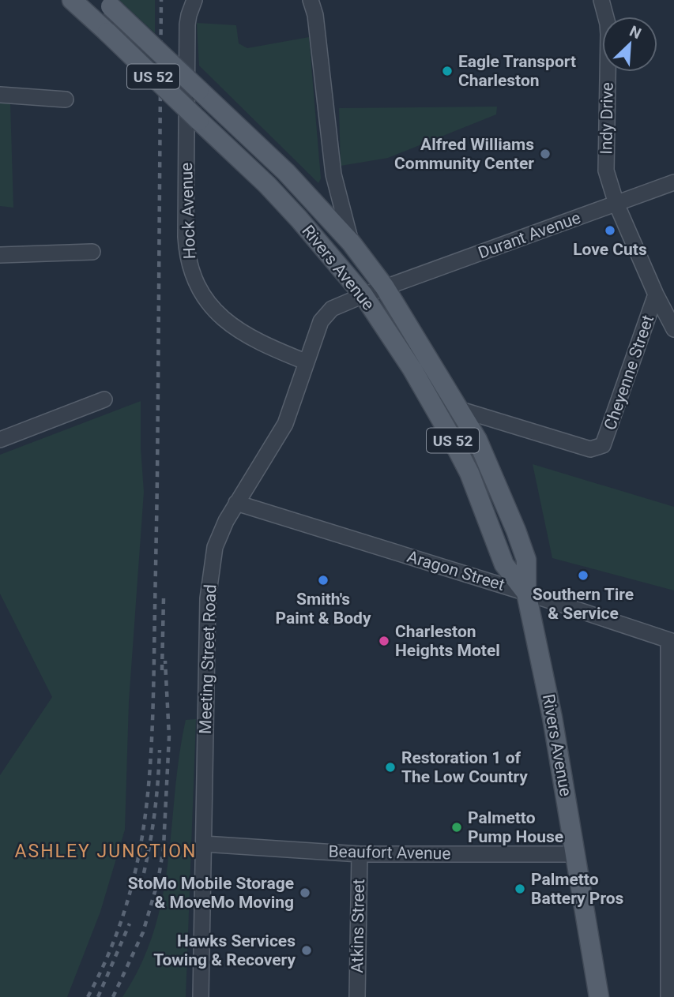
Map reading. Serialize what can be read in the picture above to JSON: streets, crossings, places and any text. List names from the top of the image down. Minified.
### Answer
{"streets":{"main road":["US 52","Rivers Avenue"],"street":["Indy Drive","Hock Avenue","Durant Avenue","Cheyenne Street","Aragon Street","Meeting Street Road","Beaufort Avenue","Atkins Street"]},"crossings":[["Indy Drive","Durant Avenue"],["Indy Drive","Cheyenne Street"],["Hock Avenue","Meeting Street Road"],["Durant Avenue","Rivers Avenue"],["Durant Avenue","Meeting Street Road"],["Rivers Avenue","Cheyenne Street"],["Rivers Avenue","Aragon Street"],["Rivers Avenue","Meeting Street Road"],["Rivers Avenue","Beaufort Avenue"],["Aragon Street","Meeting Street Road"],["Meeting Street Road","Beaufort Avenue"],["Beaufort Avenue","Atkins Street"]],"districts":["ASHLEY JUNCTION"],"places":["Eagle Transport Charleston","Alfred Williams Community Center","Love Cuts","Southern Tire & Service","Smith's Paint & Body","Charleston Heights Motel","Restoration 1 of The Low Country","Palmetto Pump House","Palmetto Battery Pros","StoMo Mobile Storage & MoveMo Moving","Hawks Services Towing & Recovery"],"north":"top right"}
